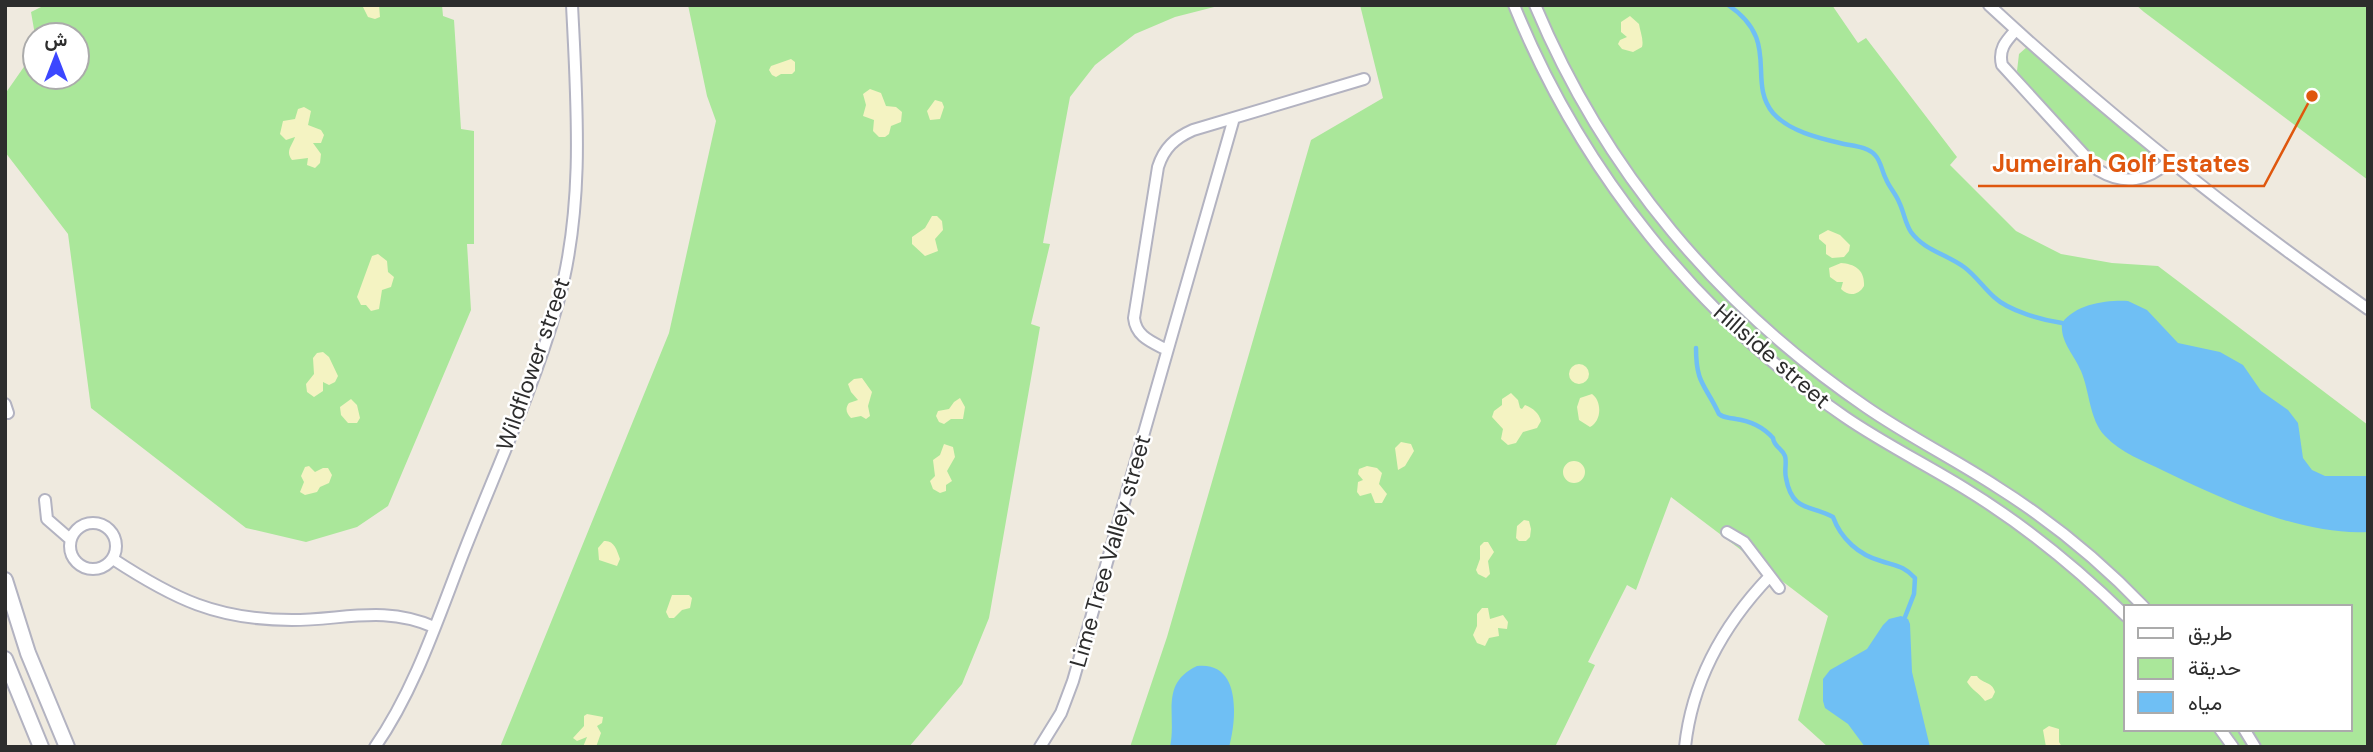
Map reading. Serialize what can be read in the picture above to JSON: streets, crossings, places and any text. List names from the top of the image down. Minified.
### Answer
{"streets":{"street":["Hillside street","Wildflower street","Lime Tree Valley street"]},"places":["Jumeirah Golf Estates"],"legend":["طريق","حديقة","مياه"],"north":"top"}
